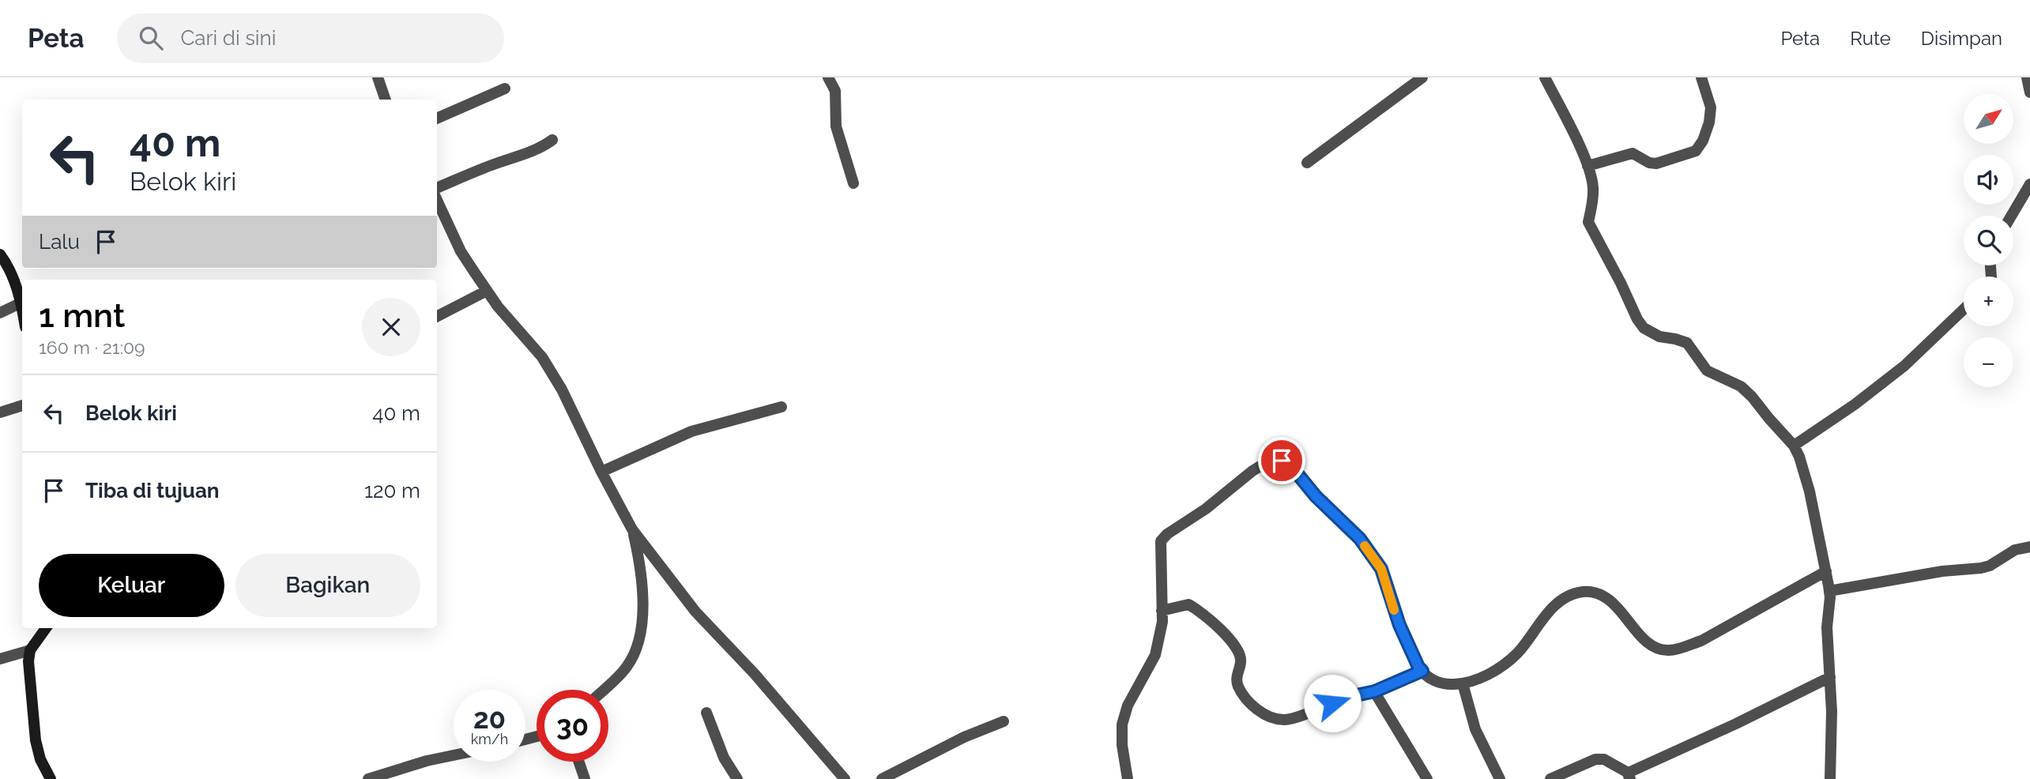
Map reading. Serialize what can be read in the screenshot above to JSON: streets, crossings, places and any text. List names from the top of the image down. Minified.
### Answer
{"north":"top right","page":{"header":"Peta","search":"Cari di sini","nav":["Peta","Rute","Disimpan"],"map_buttons":["+","−"],"turn":["40 m","Belok kiri"],"then":"Lalu","heading":["1 mnt","160 m · 21:09"],"list":[{"name":"Belok kiri","value":"40 m"},{"name":"Tiba di tujuan","value":"120 m"}],"buttons":["Keluar","Bagikan"],"speed":"20 km/h","limit":"30"}}
